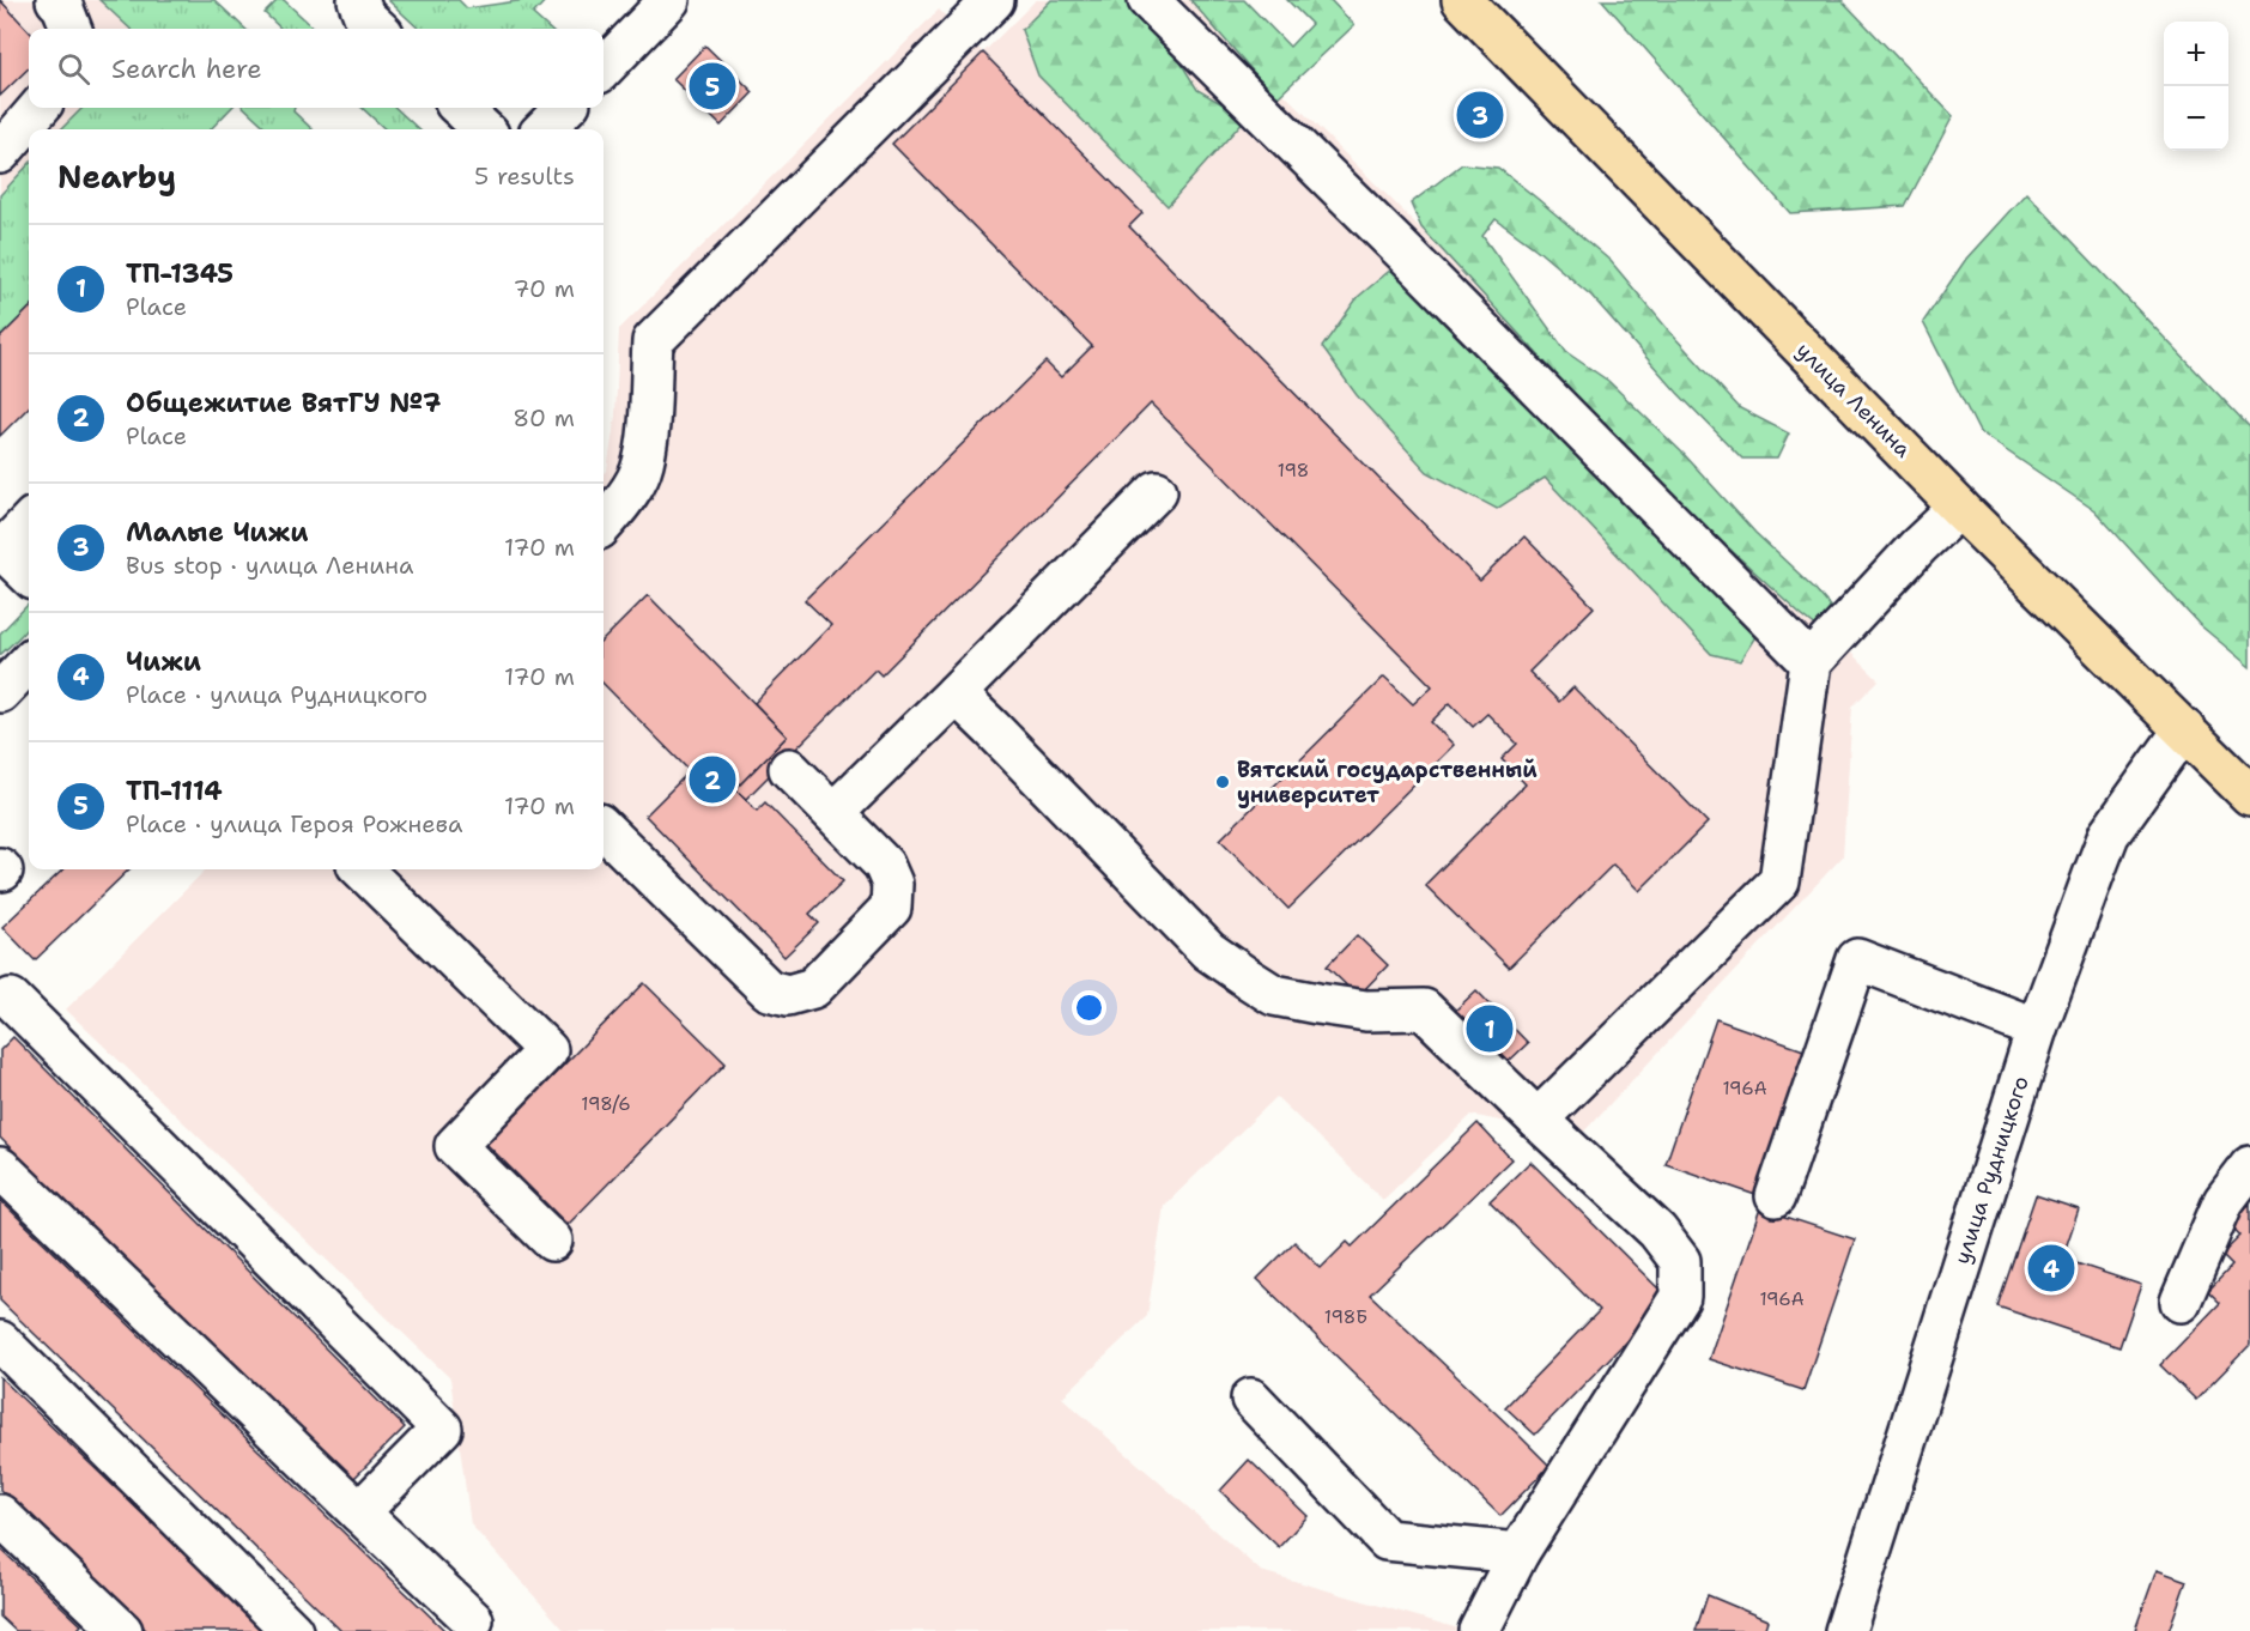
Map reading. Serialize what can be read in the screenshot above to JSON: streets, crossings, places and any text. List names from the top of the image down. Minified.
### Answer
{"streets":{"main road":["улица Ленина"],"street":["улица Рудницкого"]},"crossings":[["улица Ленина","улица Рудницкого"]],"places":["Вятский государственный университет"],"house_numbers":["198","196А","198/6","196А","198Б"],"page":{"map_buttons":["+","−"],"search":"Search here","pins":["5","3","2","1","4"],"heading":["Nearby","5 results"],"list":[{"mark":"1","name":"ТП-1345","note":"Place","value":"70 m"},{"mark":"2","name":"Общежитие ВятГУ №7","note":"Place","value":"80 m"},{"mark":"3","name":"Малые Чижи","note":"Bus stop · улица Ленина","value":"170 m"},{"mark":"4","name":"Чижи","note":"Place · улица Рудницкого","value":"170 m"},{"mark":"5","name":"ТП-1114","note":"Place · улица Героя Рожнева","value":"170 m"}]}}
